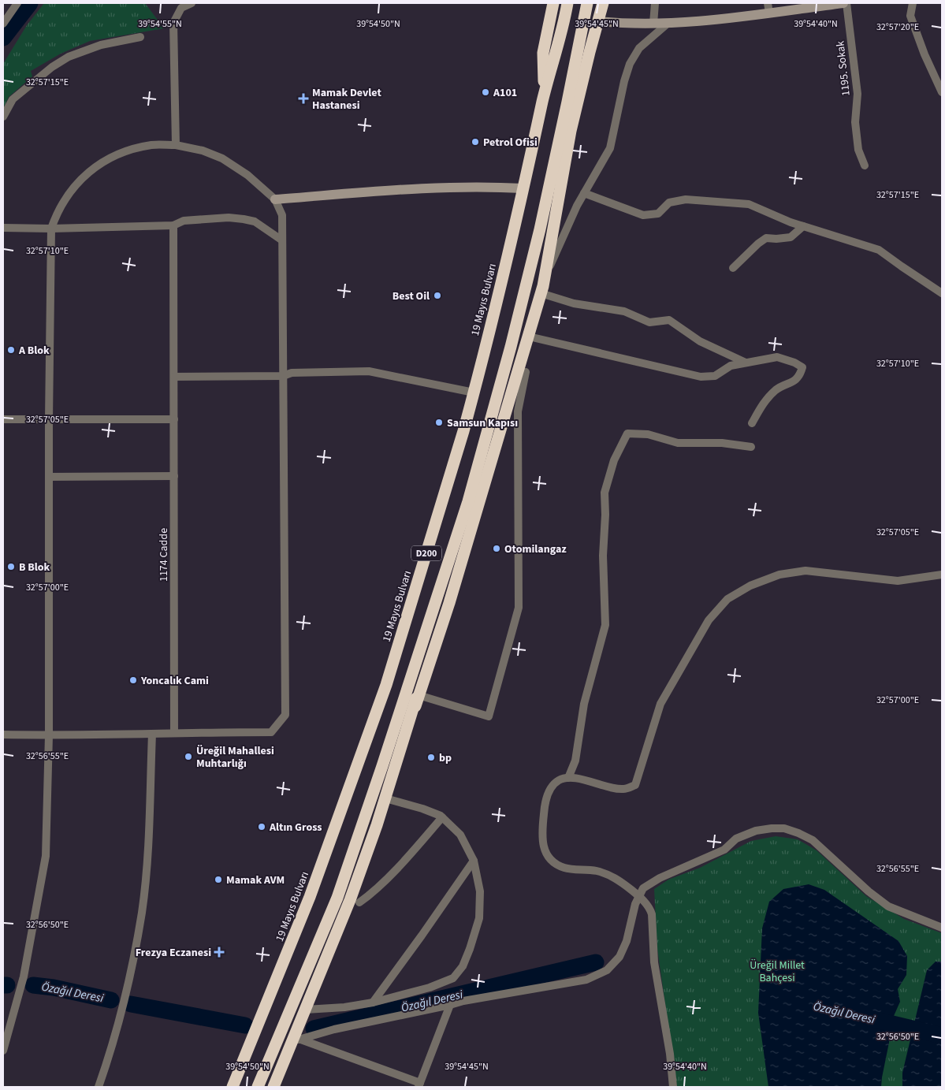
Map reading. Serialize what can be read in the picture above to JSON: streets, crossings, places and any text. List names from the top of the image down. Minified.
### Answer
{"streets":{"highway":["19 Mayıs Bulvarı","D200"],"street":["1195. Sokak","1174 Cadde"]},"water":["Özağıl Deresi"],"parks":["Üreğil Millet Bahçesi"],"places":{"other":["A101","Petrol Ofisi","Best Oil","A Blok","Samsun Kapısı","Otomilangaz","B Blok","Yoncalık Cami","Üreğil Mahallesi Muhtarlığı","bp","Altın Gross","Mamak AVM"],"health":["Mamak Devlet Hastanesi","Frezya Eczanesi"]},"coordinates":["39°54'55\"N","39°54'50\"N","39°54'45\"N","39°54'40\"N","32°57'20\"E","32°57'15\"E","32°57'10\"E","32°57'05\"E","32°57'00\"E","32°56'55\"E","32°56'50\"E"]}
